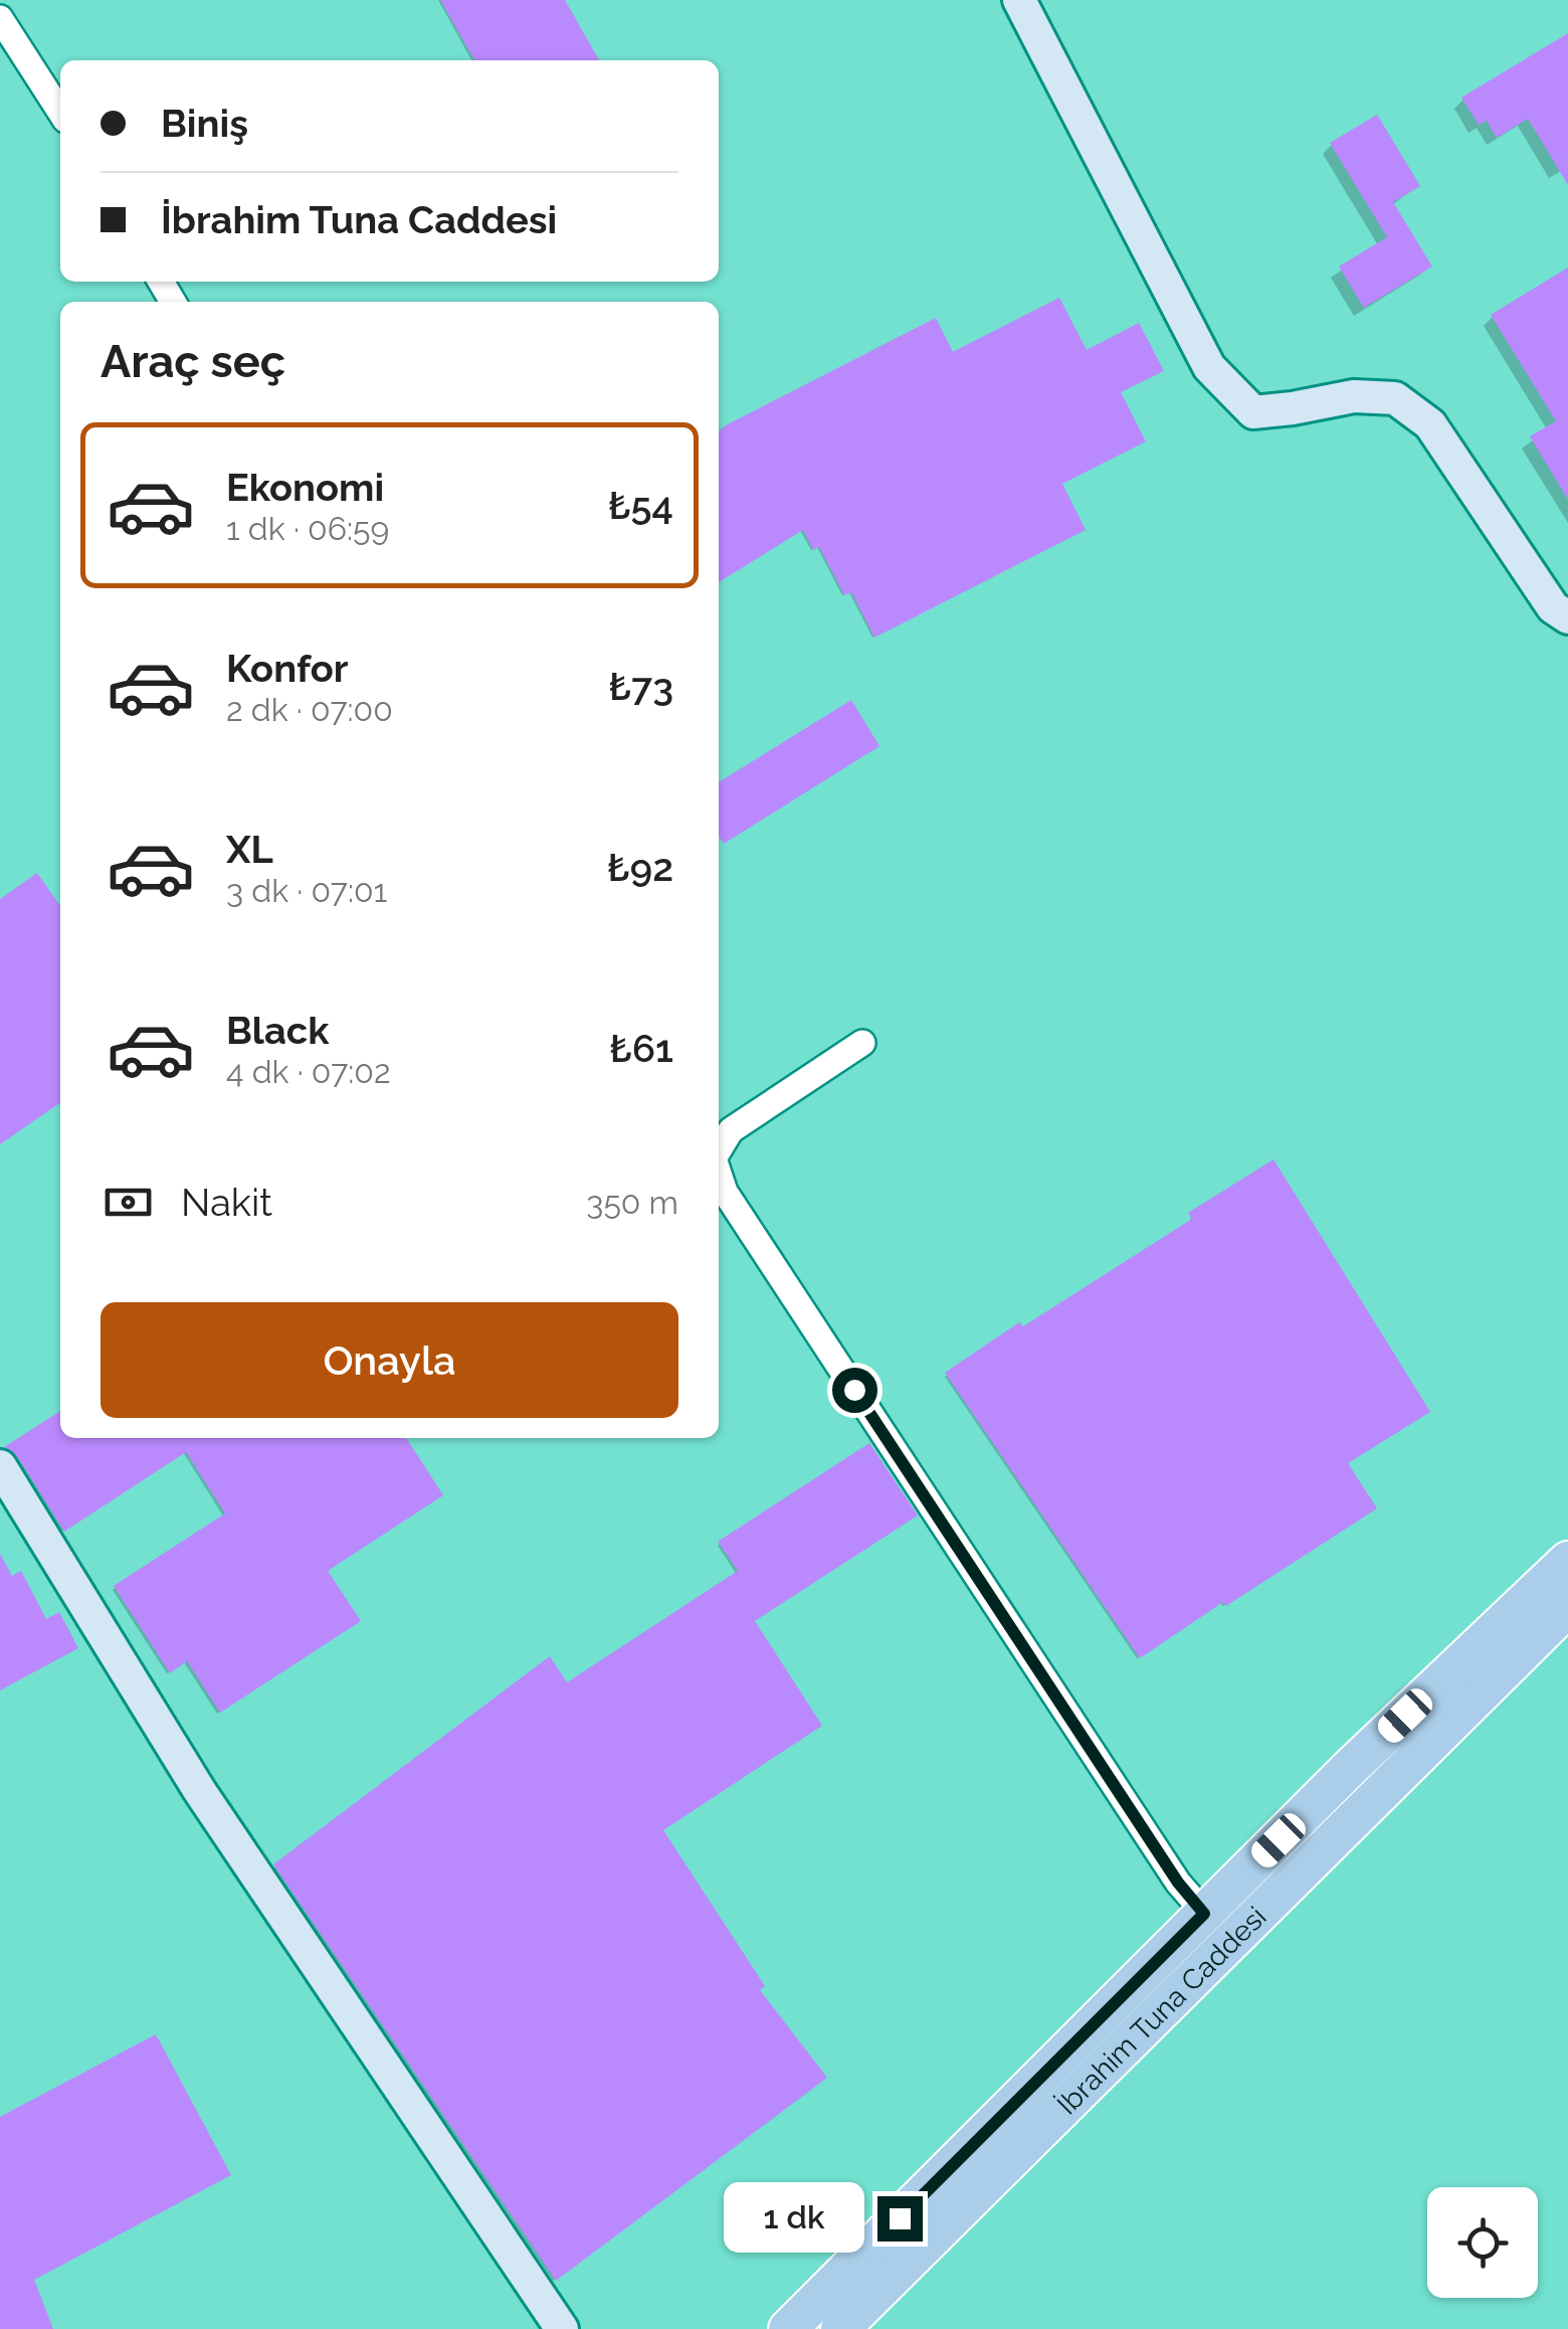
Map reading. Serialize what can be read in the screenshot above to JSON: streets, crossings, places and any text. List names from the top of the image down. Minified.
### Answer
{"streets":{"main road":["İbrahim Tuna Caddesi"]},"page":{"banner":["Biniş","İbrahim Tuna Caddesi"],"heading":"Araç seç","list":[{"name":"Ekonomi","note":"1 dk · 06:59","value":"₺54"},{"name":"Konfor","note":"2 dk · 07:00","value":"₺73"},{"name":"XL","note":"3 dk · 07:01","value":"₺92"},{"name":"Black","note":"4 dk · 07:02","value":"₺61"}],"pay":["Nakit","350 m"],"buttons":"Onayla","bubble":"1 dk"}}
